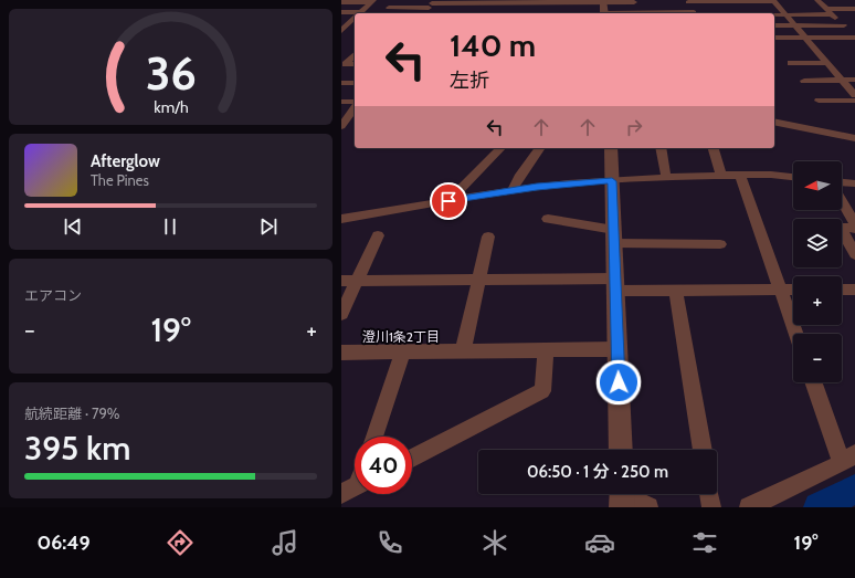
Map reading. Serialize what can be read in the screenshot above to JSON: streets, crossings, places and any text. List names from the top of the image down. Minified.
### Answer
{"districts":["澄川1条2丁目"],"north":"left","page":{"turn":["140 m","左折"],"song":["Afterglow","The Pines"],"map_buttons":["+","−"],"tile":["エアコン",["航続距離 · 79%","395 km"]],"heat":["−","19°","+"],"limit":"40","trip":"06:50 · 1 分 · 250 m","tabs":["06:49","19°"],"gauge":["36","km/h"]}}
